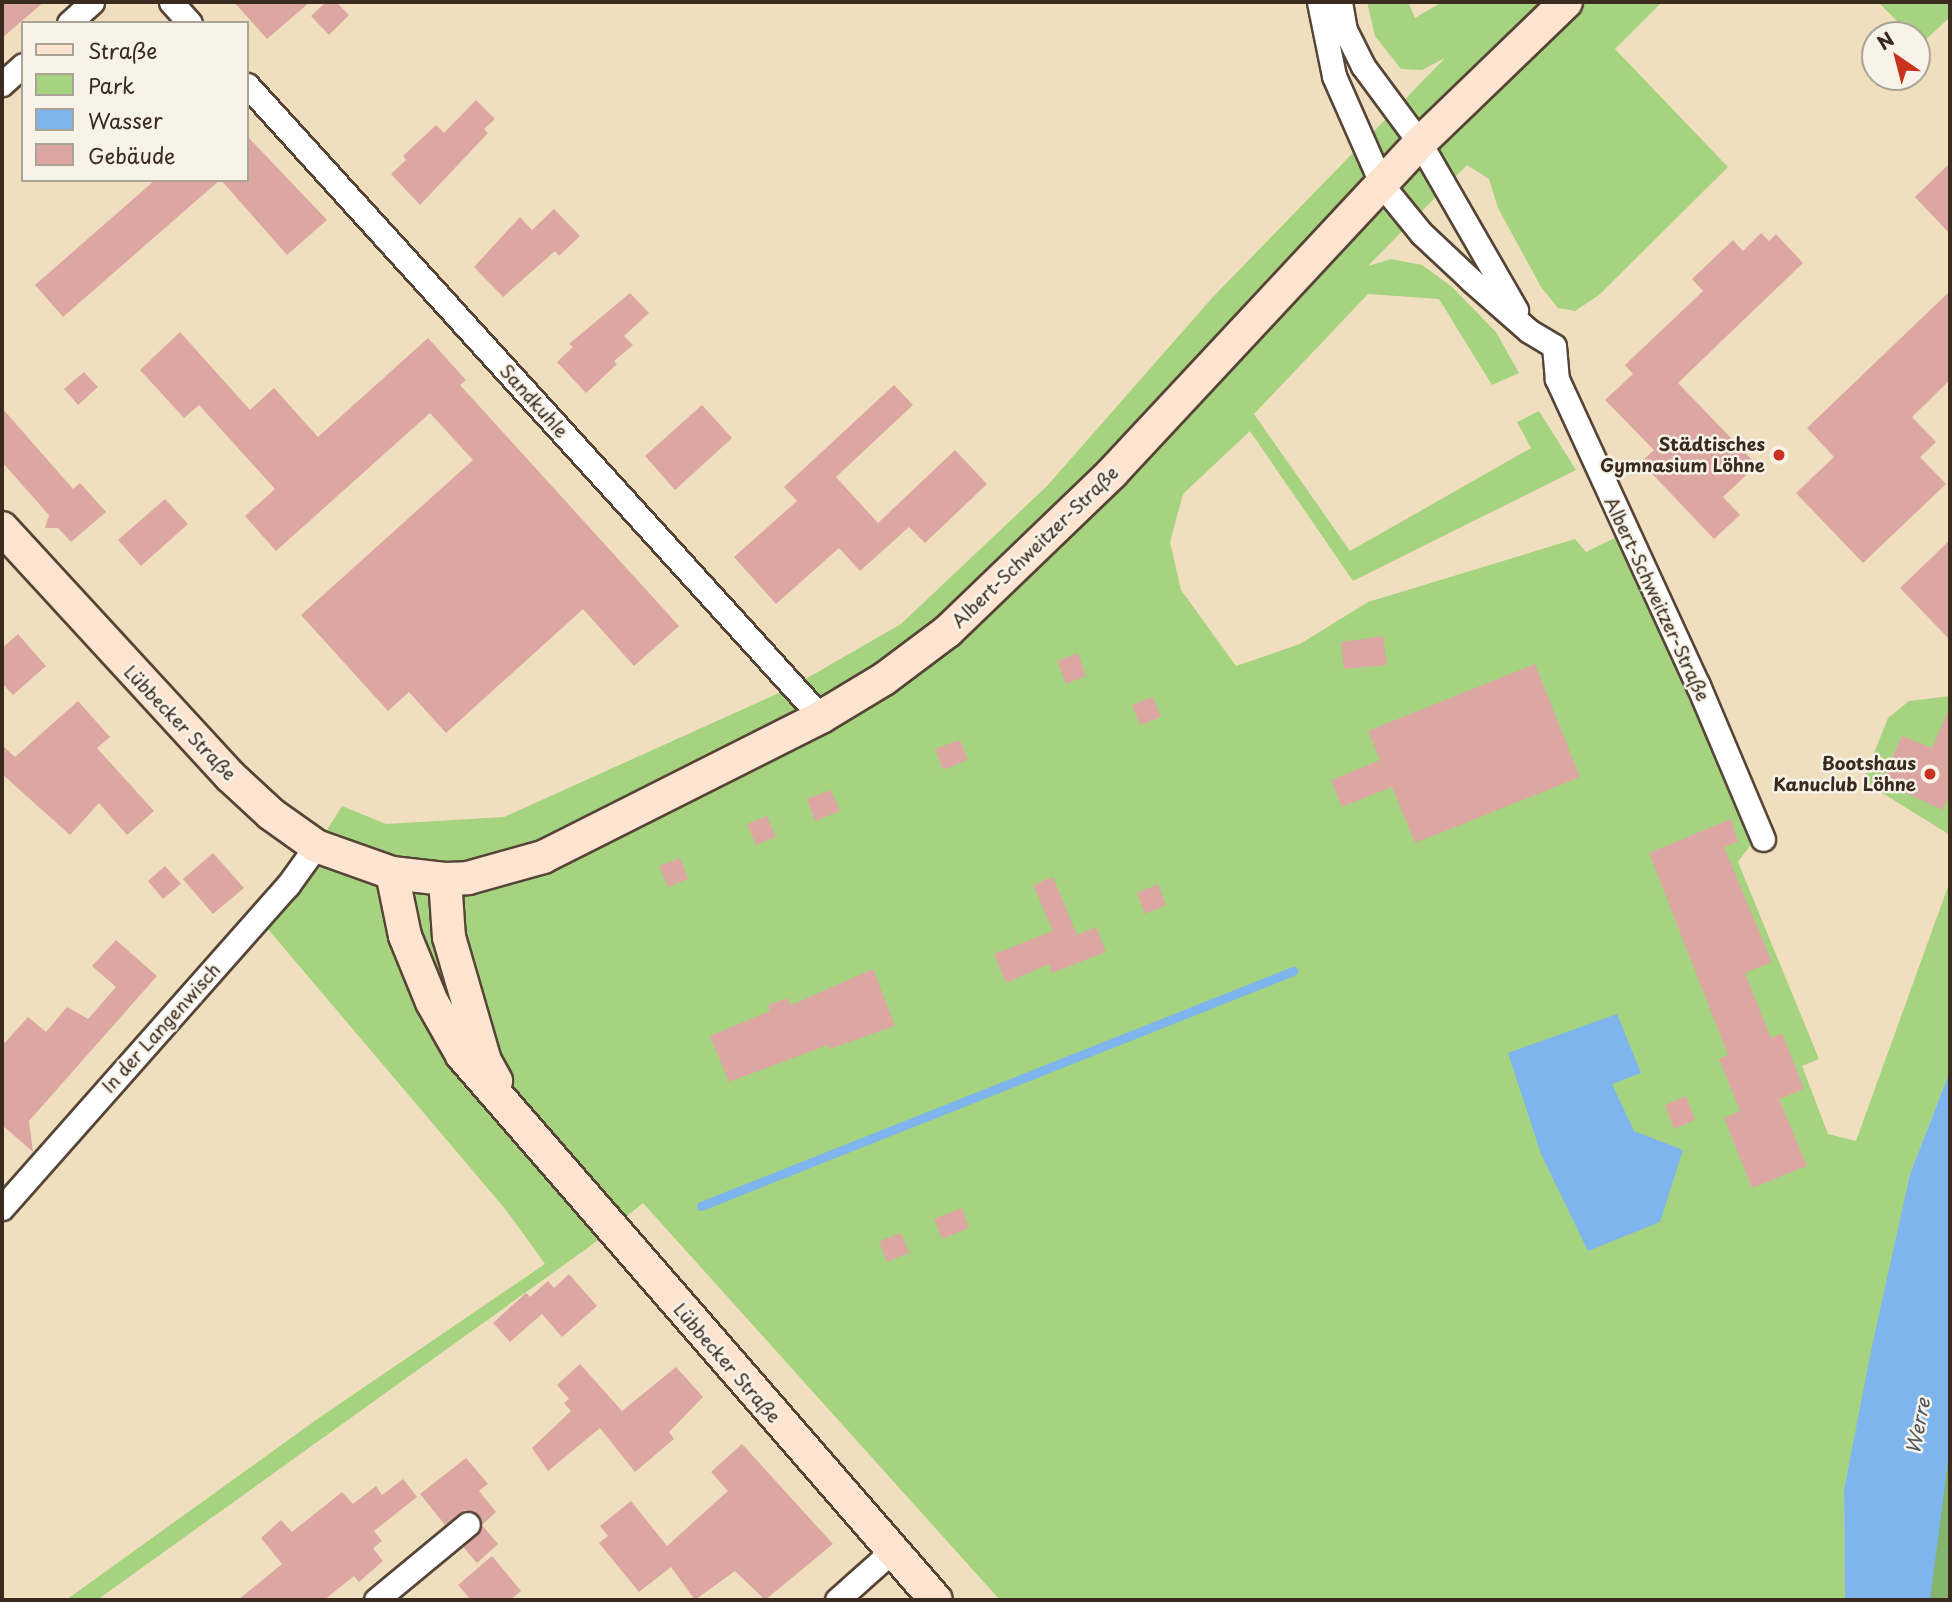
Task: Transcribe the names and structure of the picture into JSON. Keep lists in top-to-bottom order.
{
  "streets": {
    "main road": ["Albert-Schweitzer-Straße", "Lübbecker Straße"],
    "street": ["Sandkuhle", "In der Langenwisch"]
  },
  "crossings": [
    ["Sandkuhle", "Albert-Schweitzer-Straße"],
    ["Albert-Schweitzer-Straße", "Lübbecker Straße"],
    ["Lübbecker Straße", "In der Langenwisch"]
  ],
  "water": ["Werre"],
  "places": ["Städtisches Gymnasium Löhne", "Bootshaus Kanuclub Löhne"],
  "legend": [
    "Straße",
    "Park",
    "Wasser",
    "Gebäude"
  ],
  "north": "top left"
}
